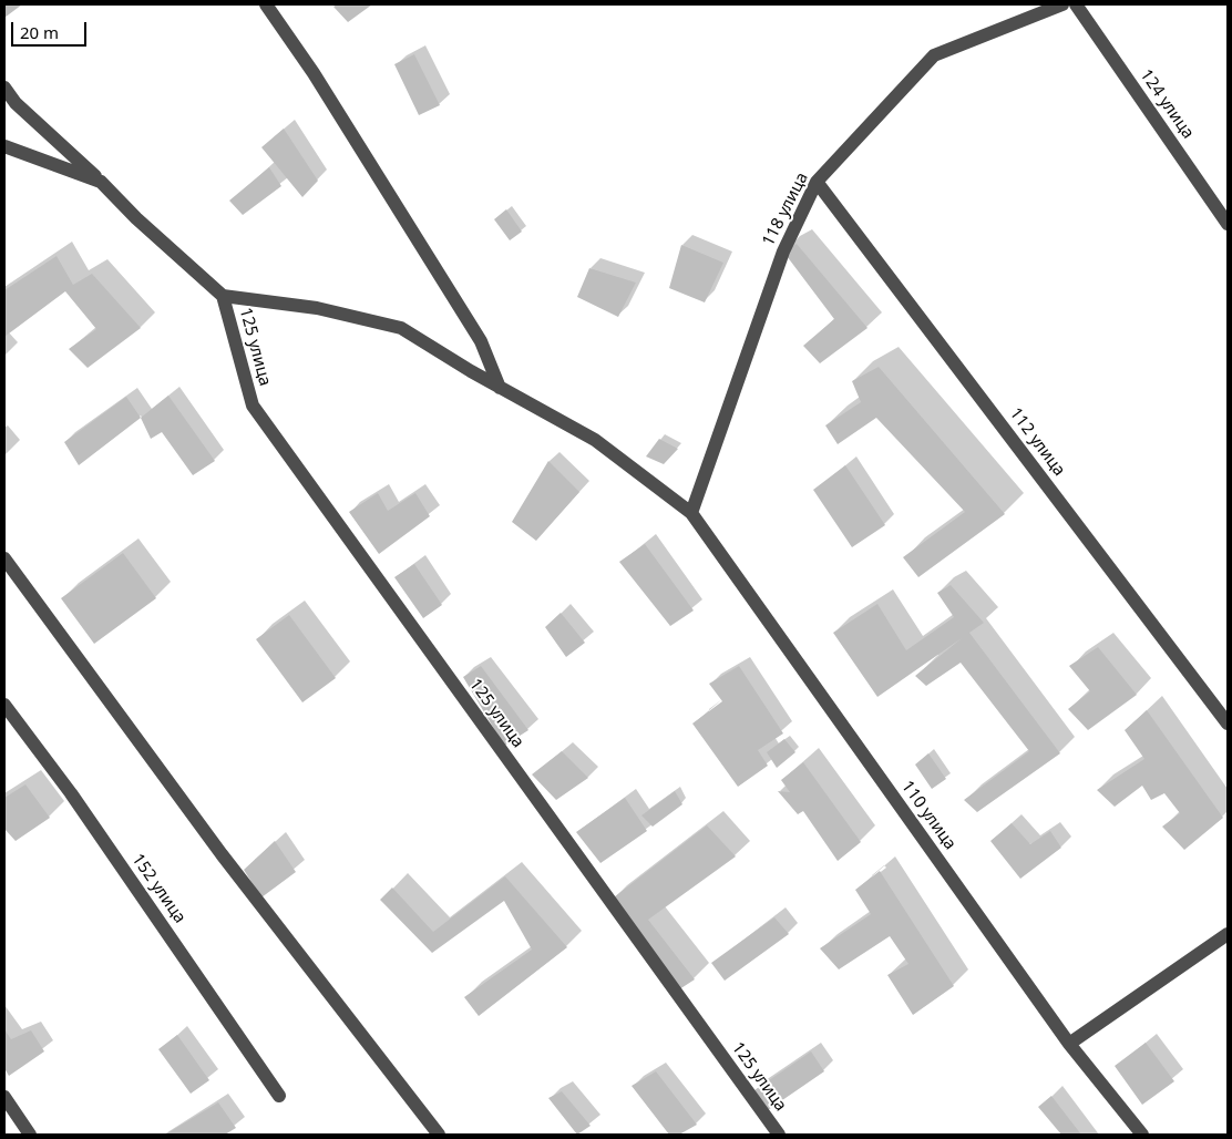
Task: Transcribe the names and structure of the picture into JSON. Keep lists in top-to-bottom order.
{
  "streets": {
    "street": [
      "124 улица",
      "118 улица",
      "125 улица",
      "112 улица",
      "110 улица",
      "152 улица"
    ]
  },
  "crossings": [
    ["118 улица", "112 улица"],
    ["118 улица", "110 улица"],
    ["125 улица", "110 улица"]
  ],
  "scale_bar": "20 m"
}
